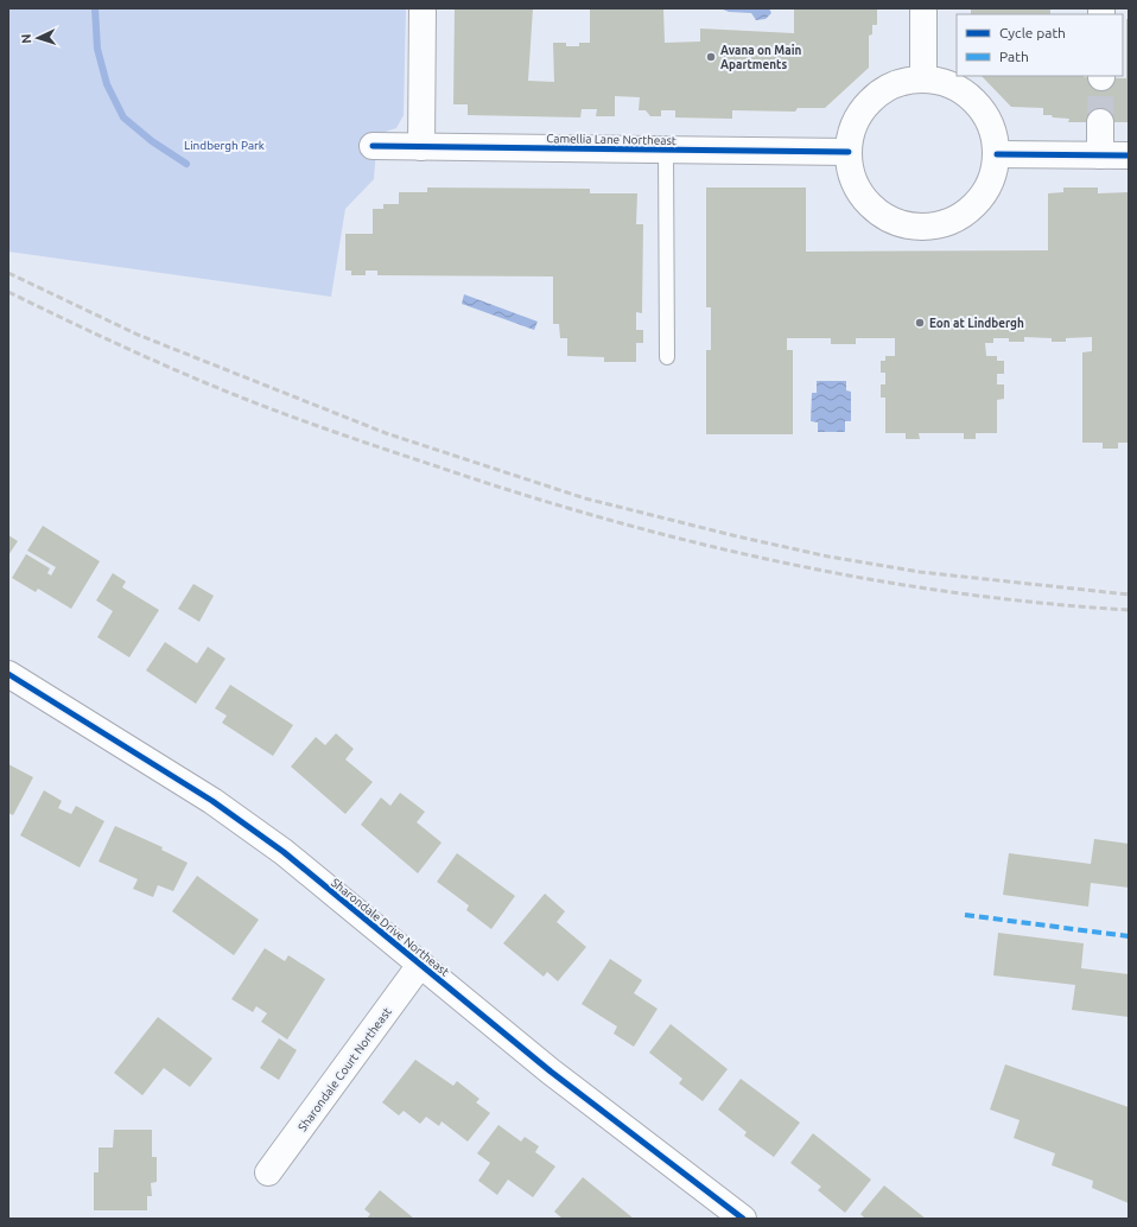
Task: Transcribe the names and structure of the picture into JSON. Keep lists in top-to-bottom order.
{
  "streets": {
    "street": ["Camellia Lane Northeast", "Sharondale Drive Northeast", "Sharondale Court Northeast"]
  },
  "crossings": [
    ["Sharondale Drive Northeast", "Sharondale Court Northeast"]
  ],
  "parks": ["Lindbergh Park"],
  "places": ["Avana on Main Apartments", "Eon at Lindbergh"],
  "legend": ["Cycle path", "Path"],
  "north": "left"
}
